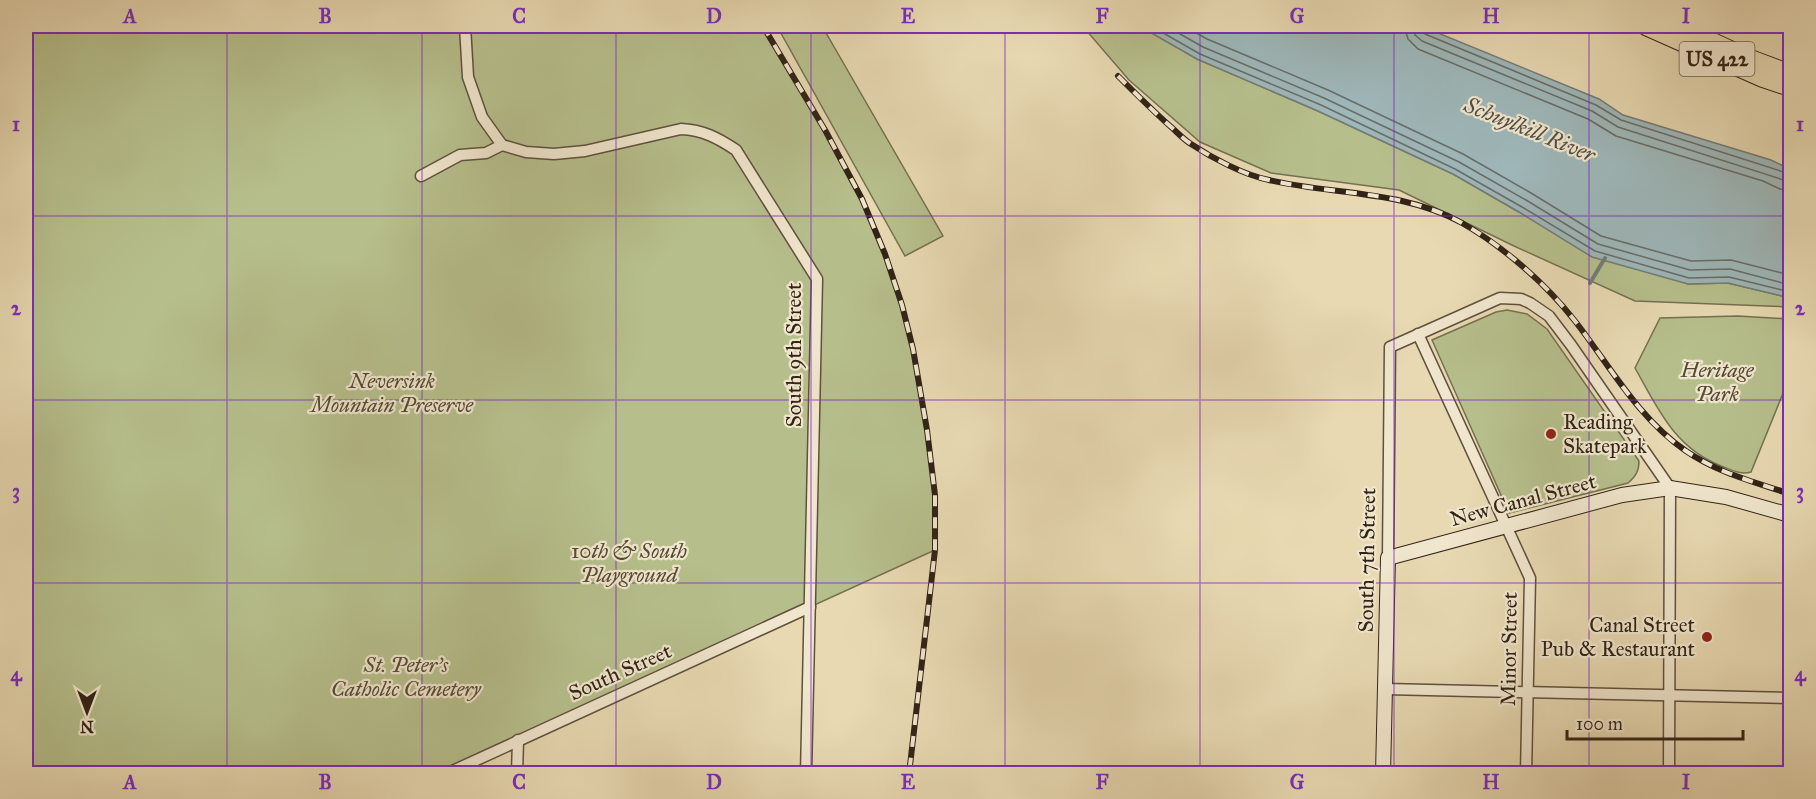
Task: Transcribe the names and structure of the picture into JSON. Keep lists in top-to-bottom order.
{
  "streets": {
    "highway": ["US 422"],
    "street": [
      "South 9th Street",
      "New Canal Street",
      "South 7th Street",
      "Minor Street",
      "South Street"
    ]
  },
  "crossings": [
    ["South 9th Street", "South Street"],
    ["New Canal Street", "South 7th Street"],
    ["New Canal Street", "Minor Street"],
    ["South 7th Street", "Minor Street"]
  ],
  "water": ["Schuylkill River"],
  "parks": [
    "Heritage Park",
    "Neversink Mountain Preserve",
    "10th & South Playground",
    "St. Peter's Catholic Cemetery"
  ],
  "places": ["Reading Skatepark", "Canal Street Pub & Restaurant"],
  "scale_bar": "100 m",
  "north": "bottom",
  "grid": {
    "columns": [
      "A",
      "B",
      "C",
      "D",
      "E",
      "F",
      "G",
      "H",
      "I"
    ],
    "rows": [
      "1",
      "2",
      "3",
      "4"
    ]
  }
}
